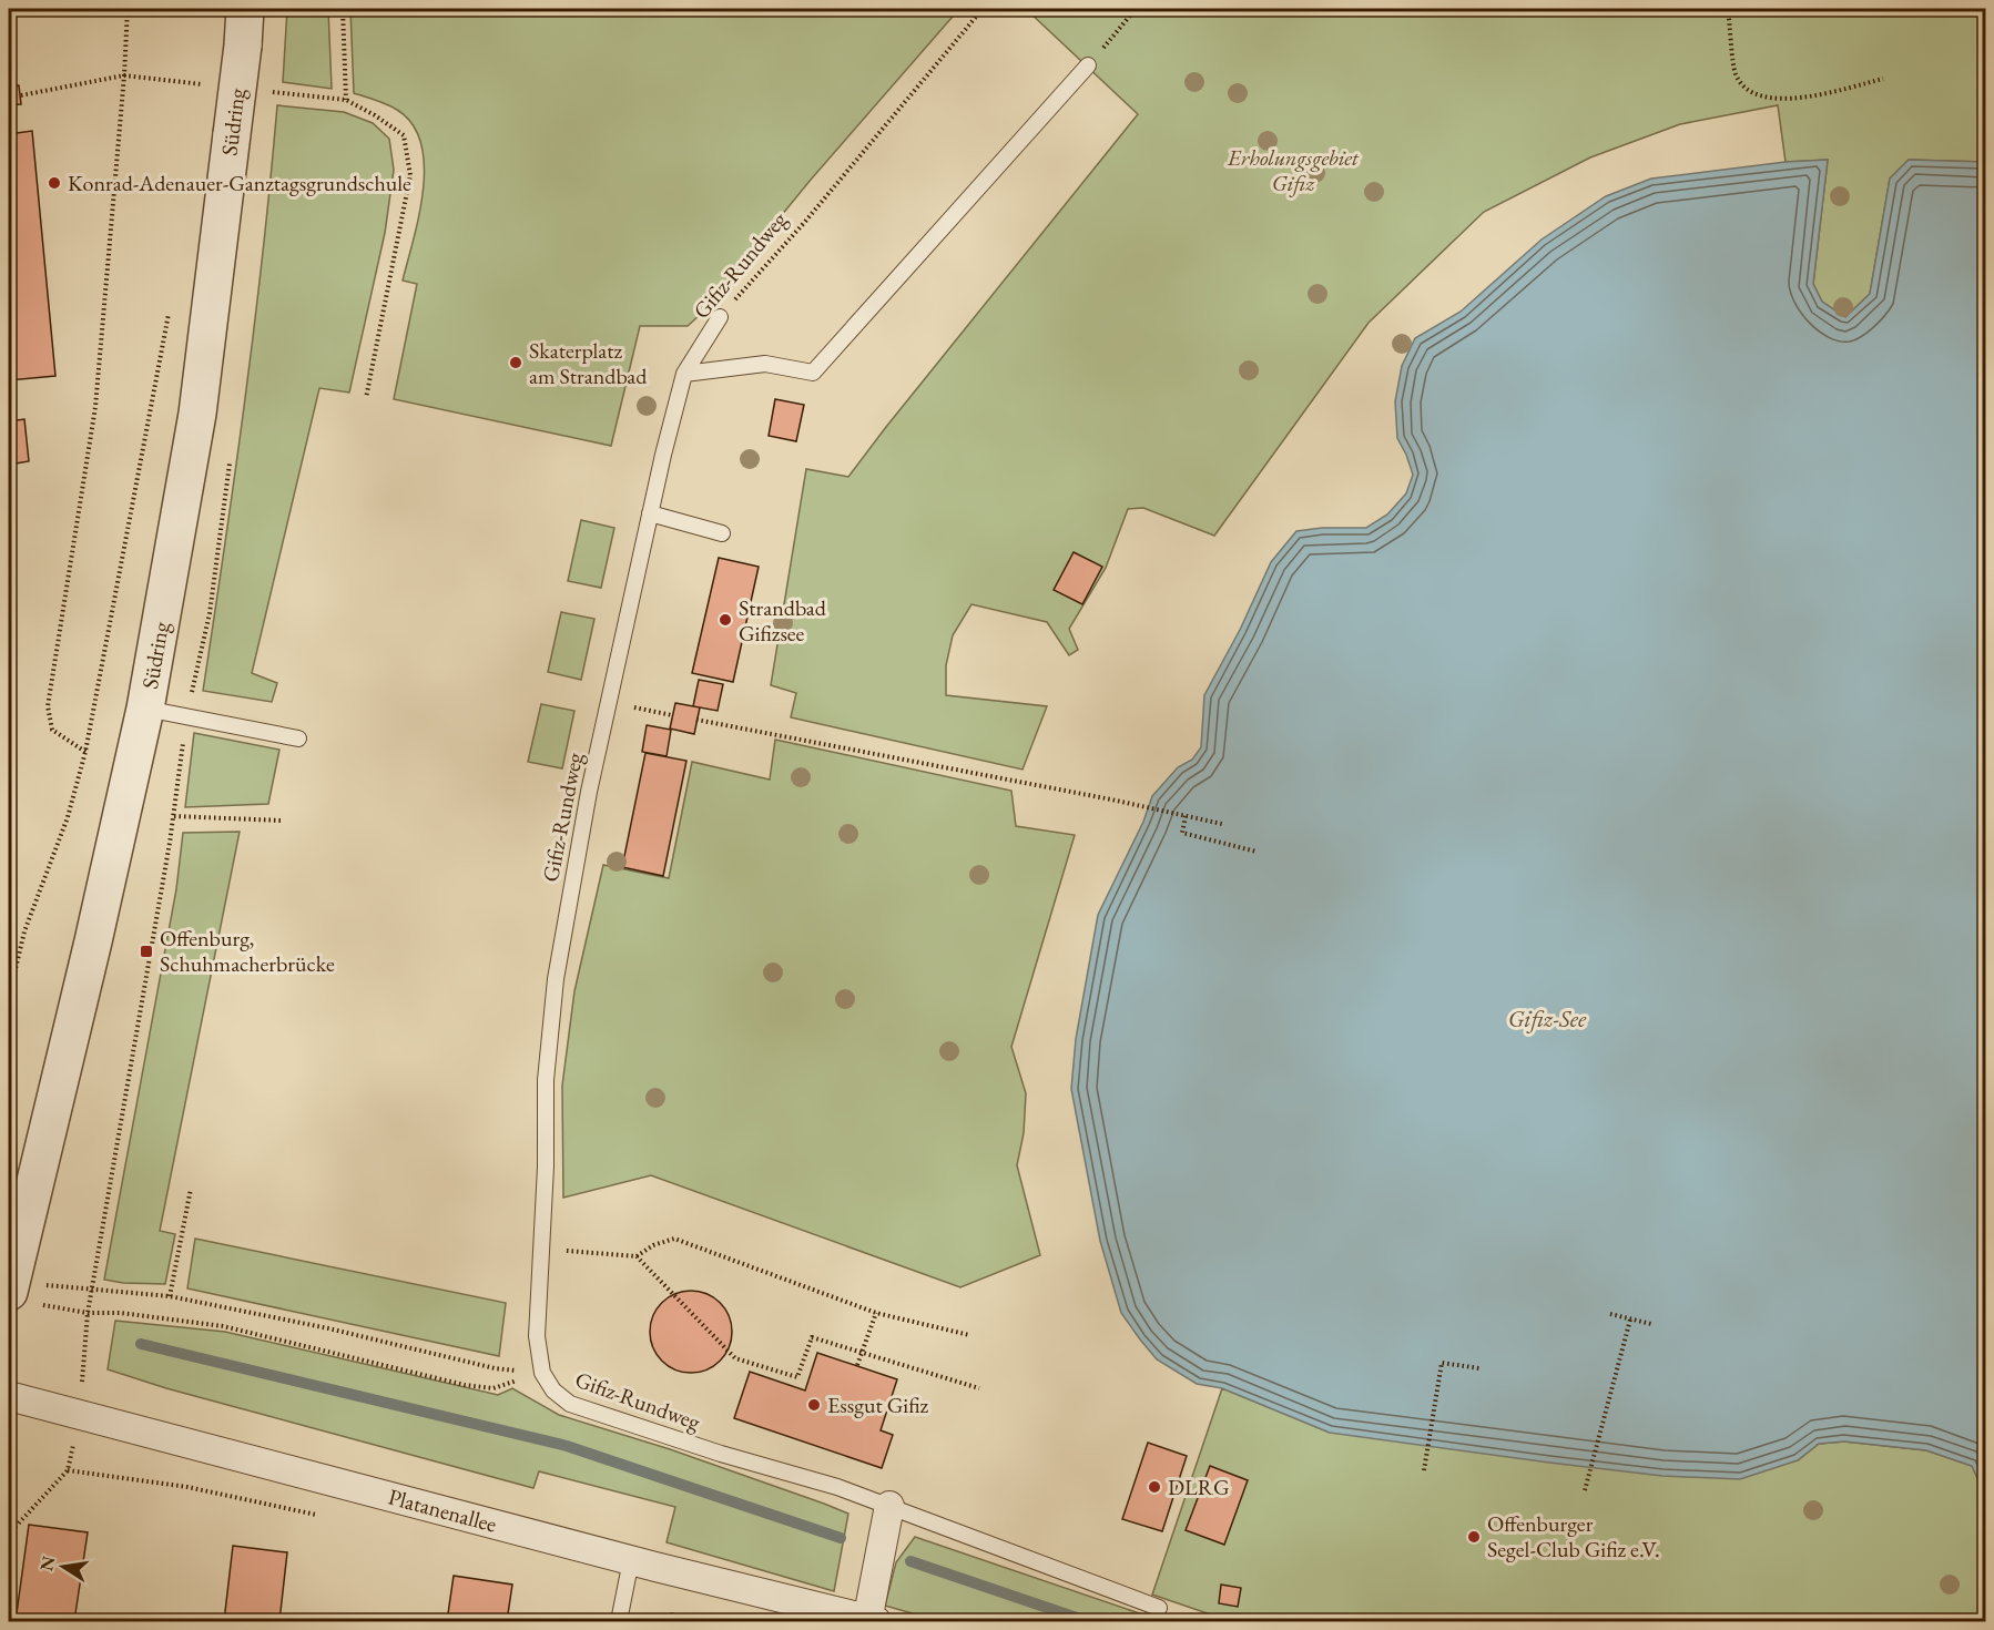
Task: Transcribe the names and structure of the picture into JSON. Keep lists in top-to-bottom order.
{
  "streets": {
    "street": ["Südring", "Platanenallee"],
    "lane": ["Gifiz-Rundweg"]
  },
  "water": ["Gifiz-See"],
  "parks": ["Erholungsgebiet Gifiz"],
  "places": {
    "other": [
      "Konrad-Adenauer-Ganztagsgrundschule",
      "Skaterplatz am Strandbad",
      "Strandbad Gifizsee",
      "Essgut Gifiz",
      "DLRG",
      "Offenburger Segel-Club Gifiz e.V."
    ],
    "transit": ["Offenburg, Schuhmacherbrücke"]
  },
  "north": "left"
}
